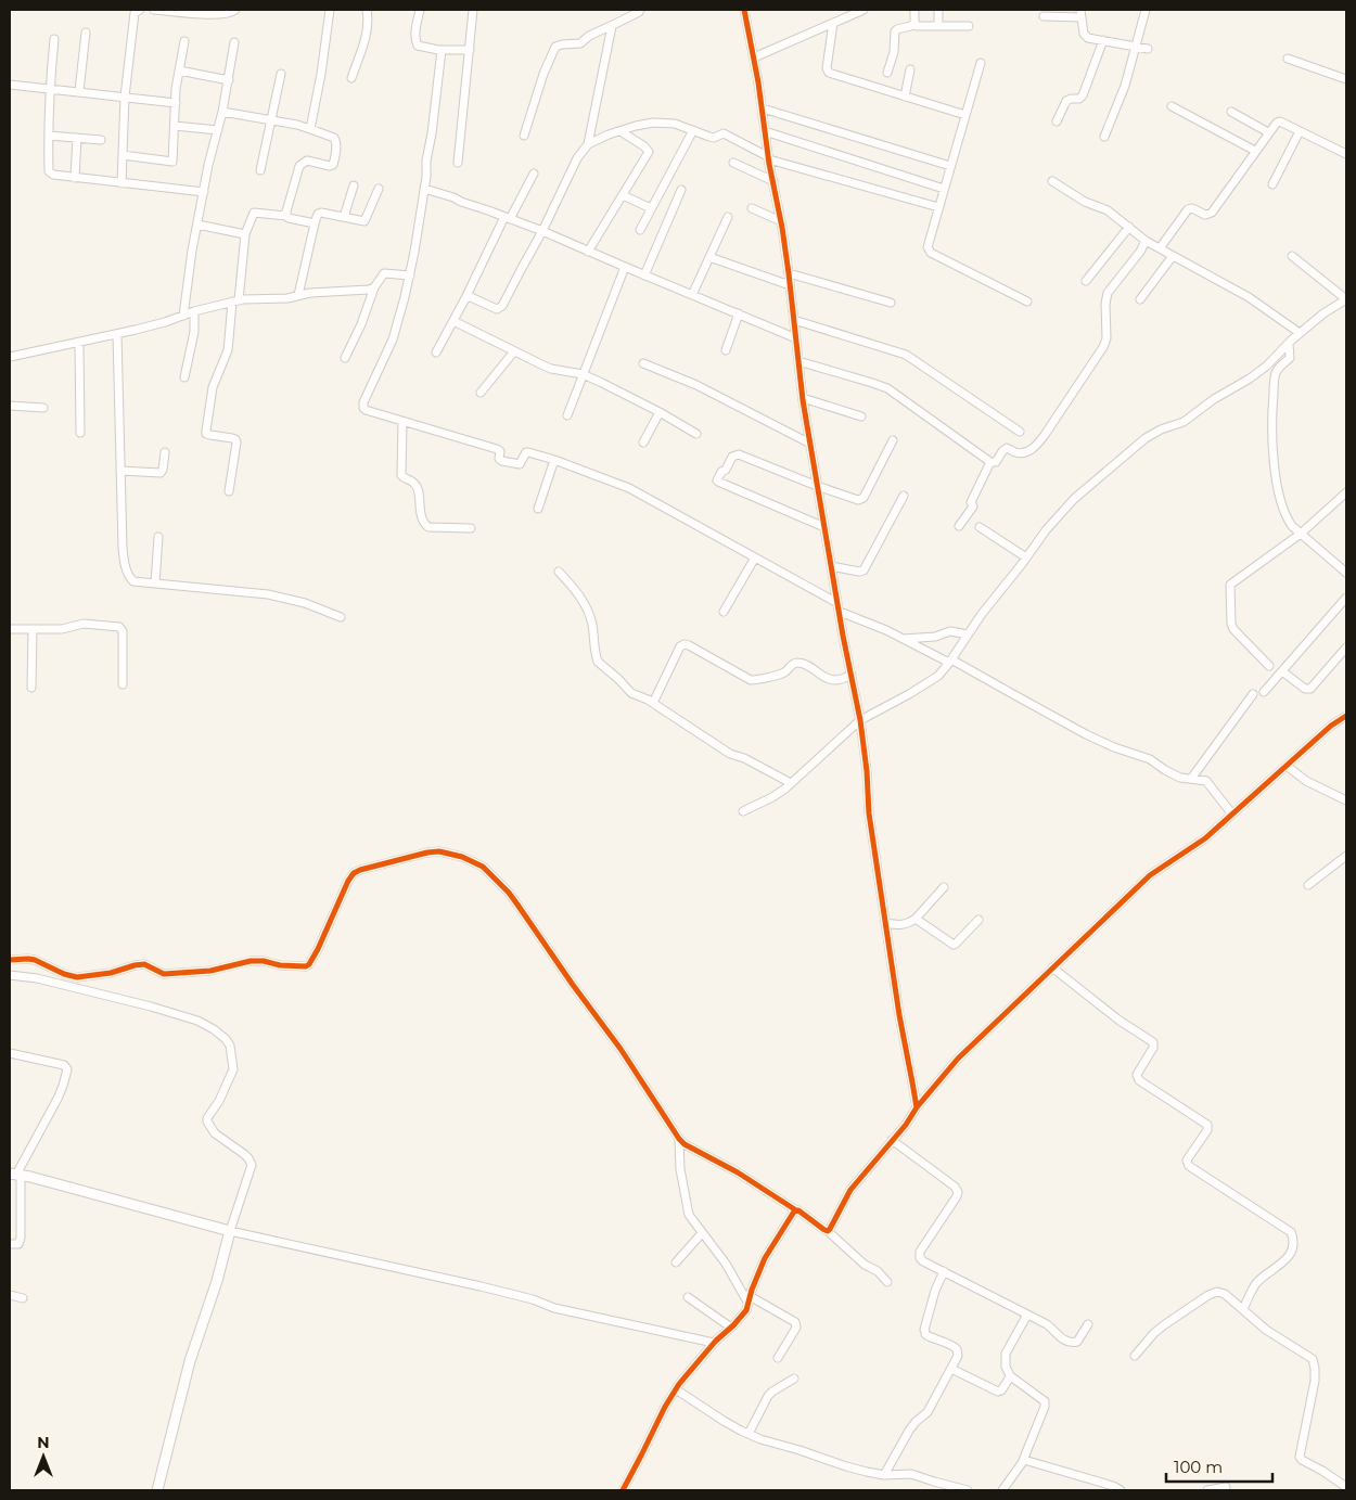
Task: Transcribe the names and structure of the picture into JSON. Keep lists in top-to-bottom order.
{
  "scale_bar": "100 m",
  "north": "top"
}
